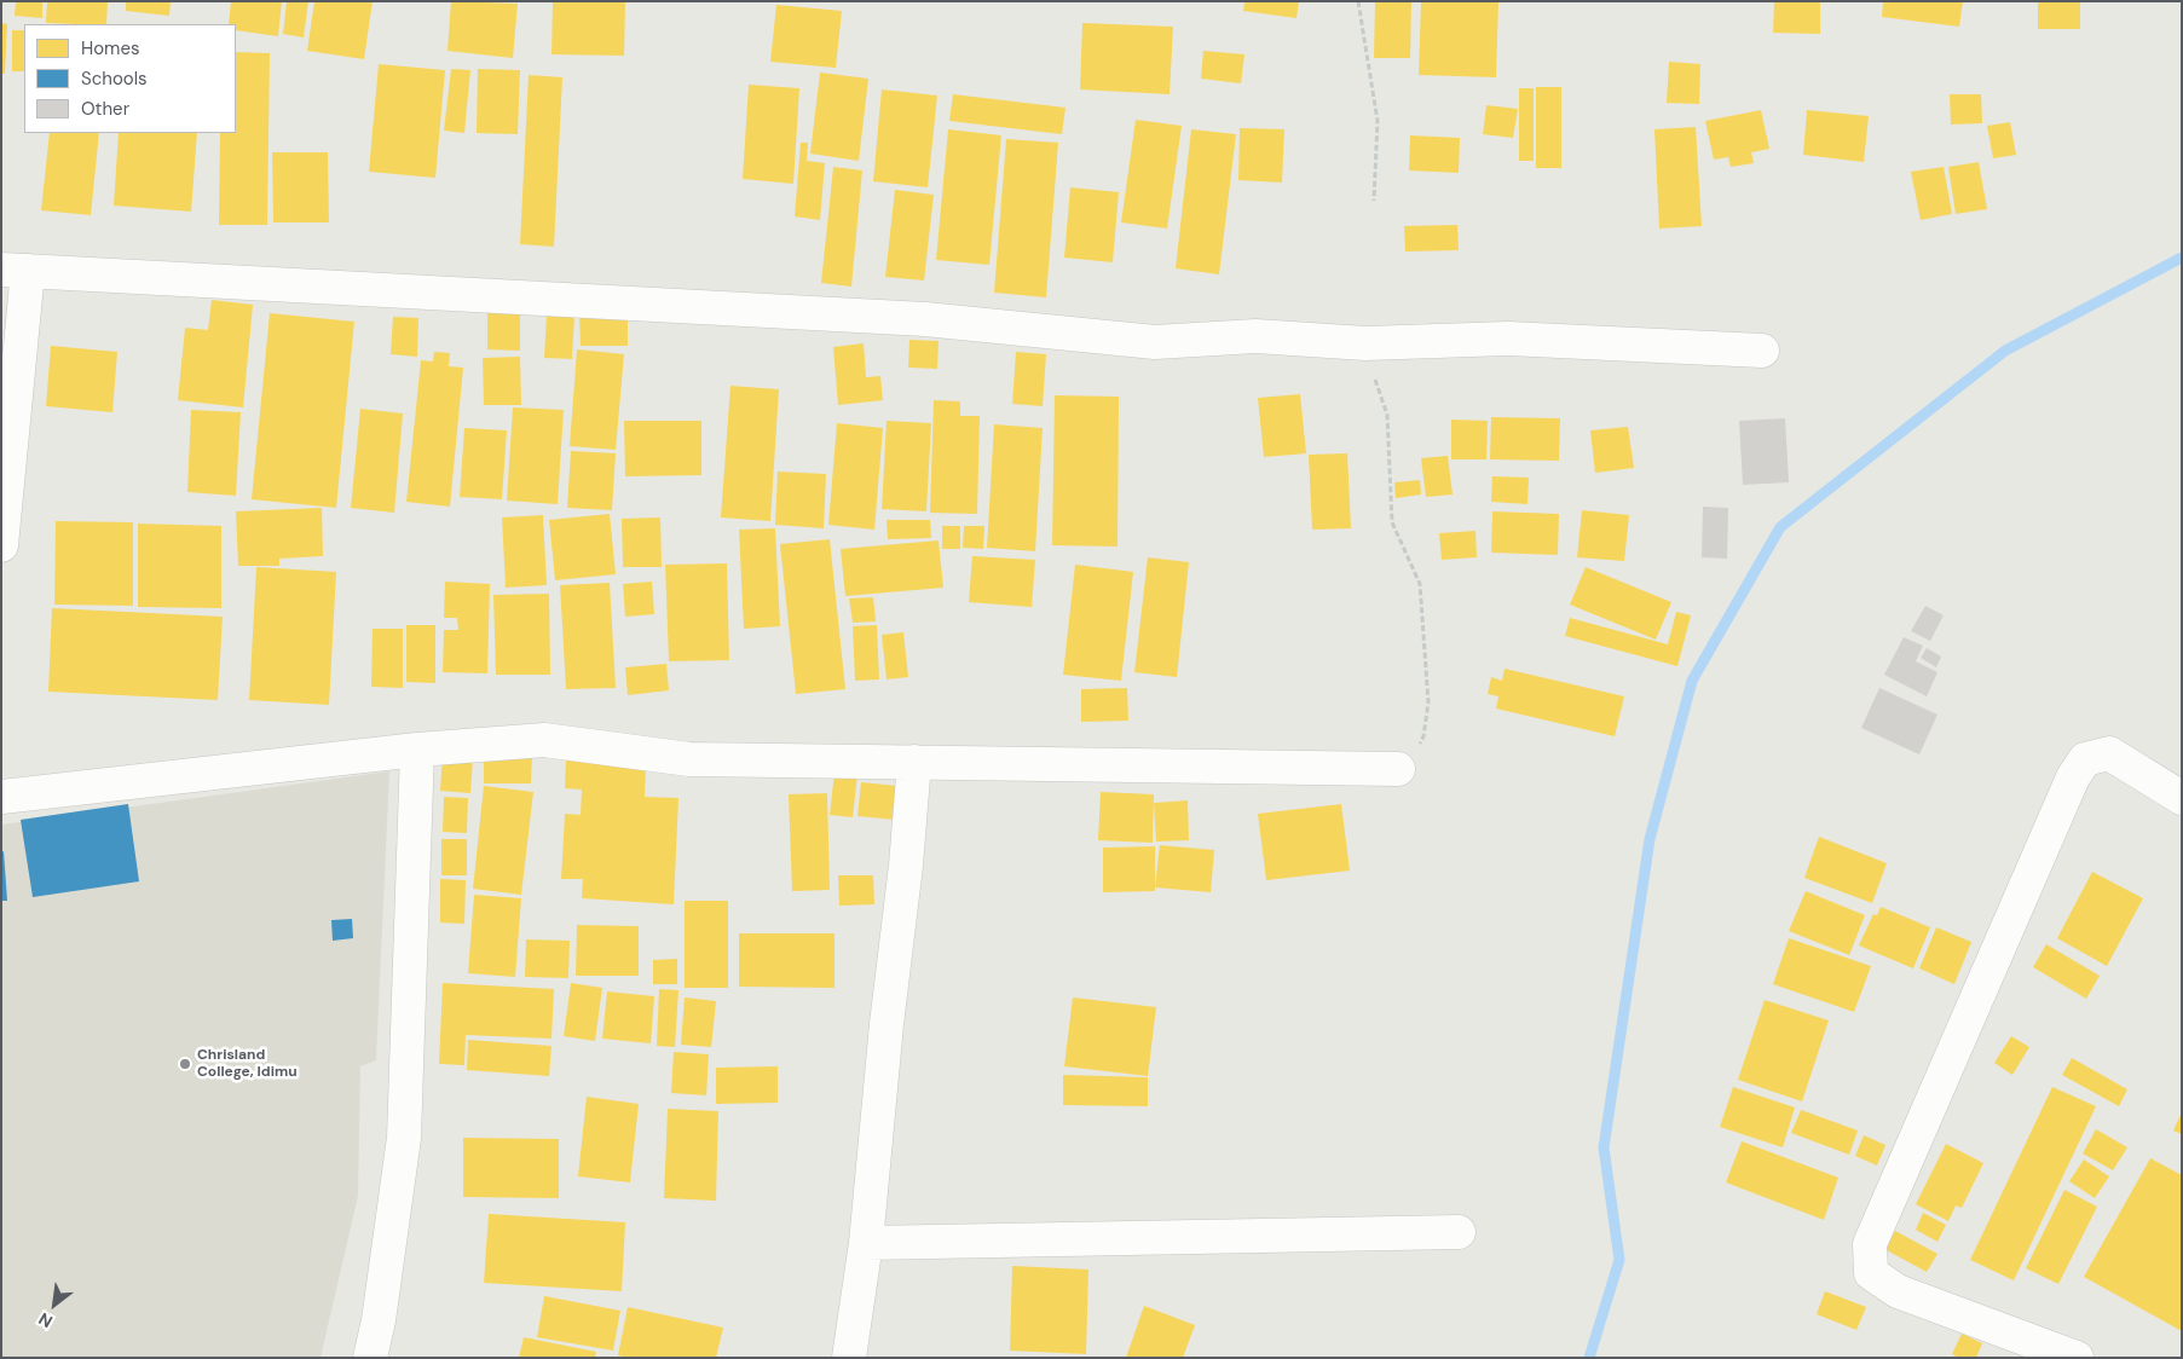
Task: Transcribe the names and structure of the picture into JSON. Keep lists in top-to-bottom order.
{
  "places": ["Chrisland College, Idimu"],
  "legend": ["Homes", "Schools", "Other"],
  "north": "bottom left"
}
